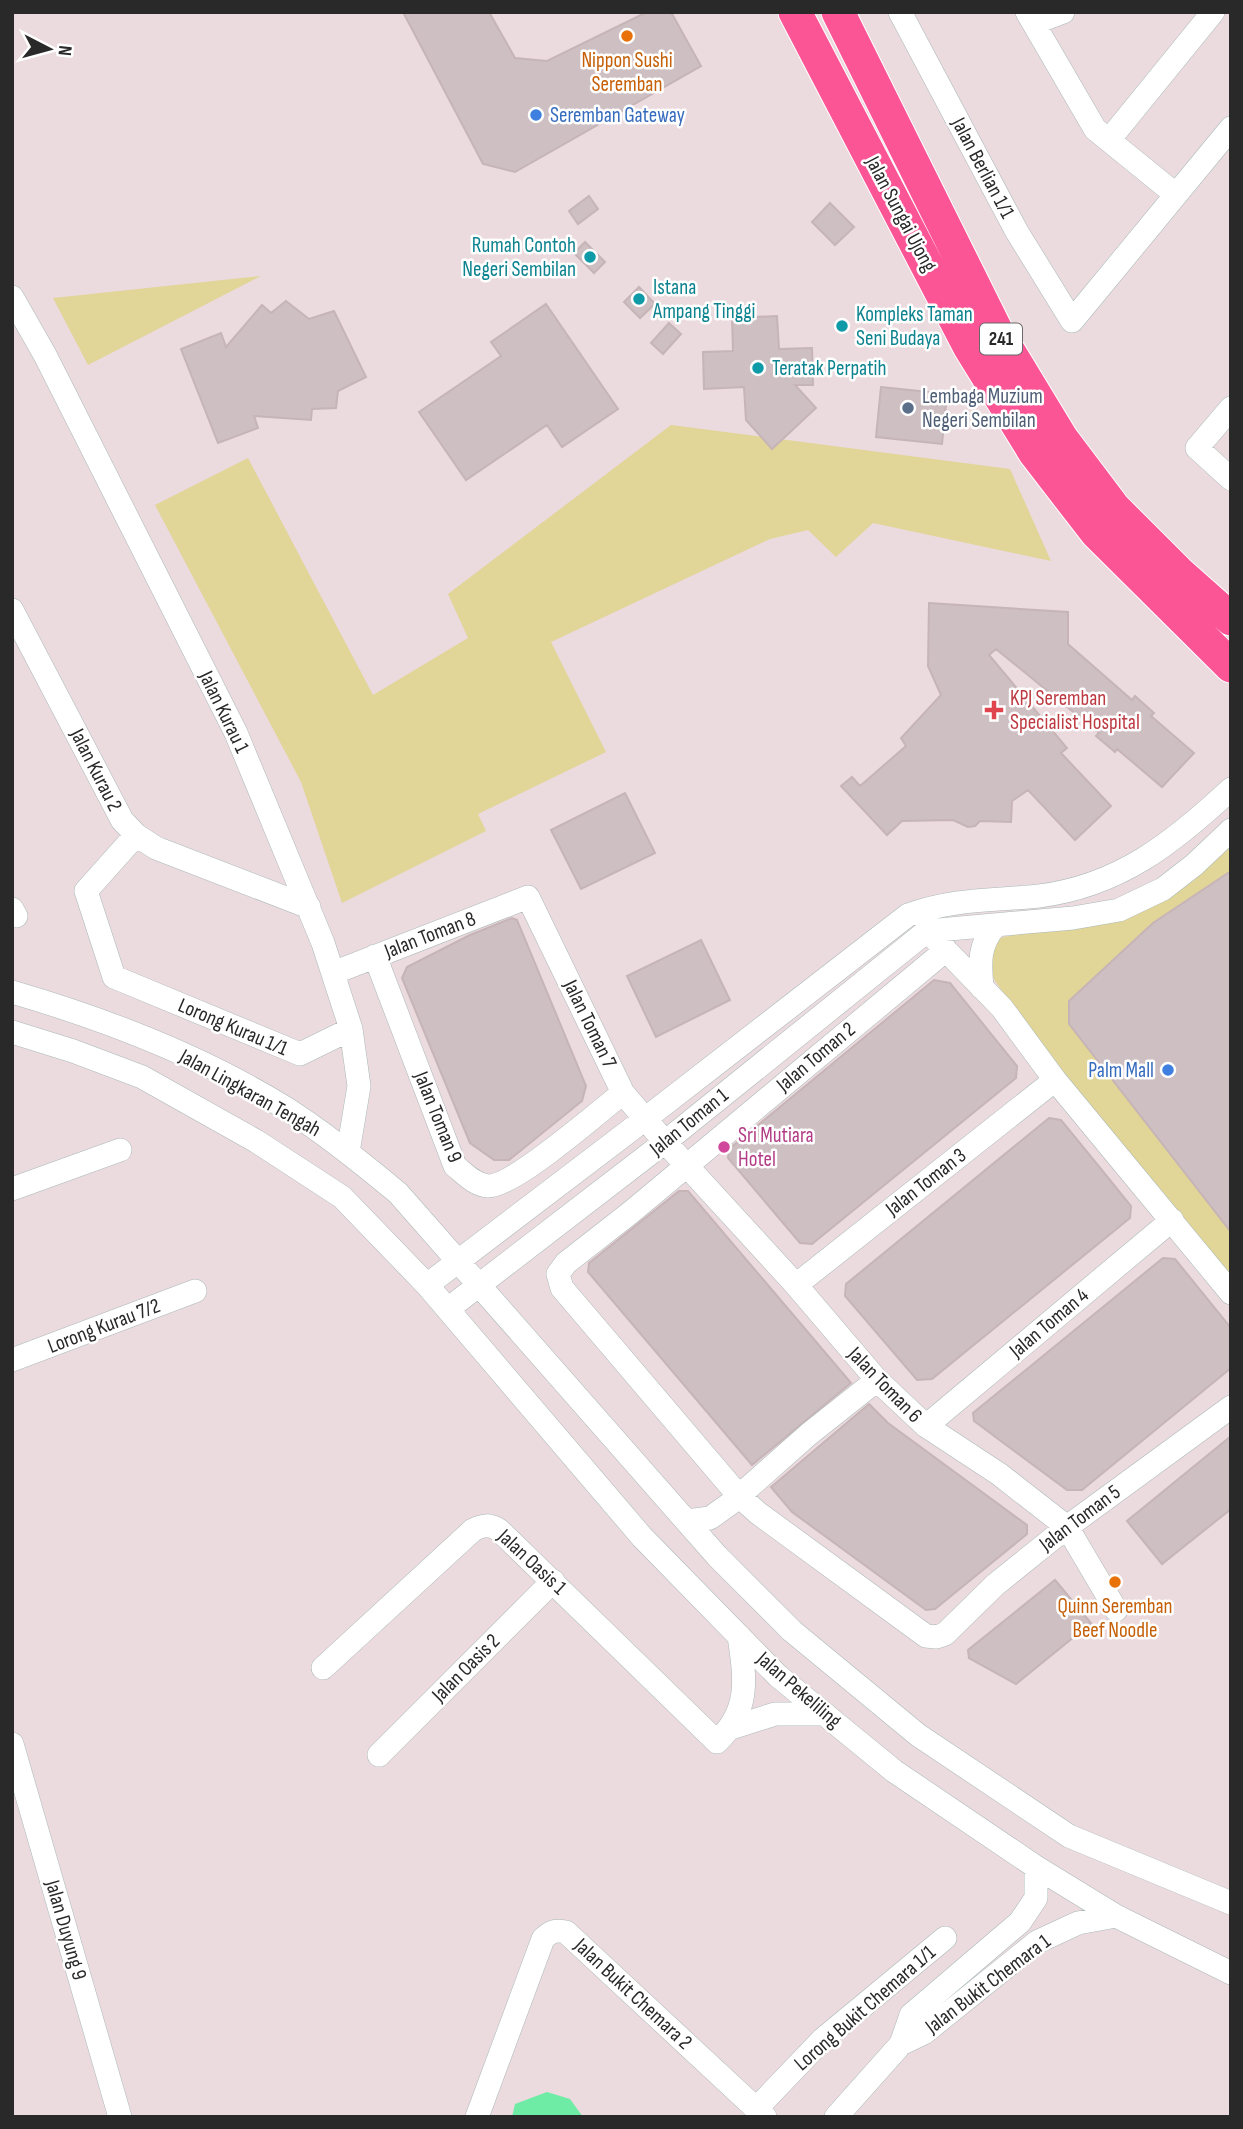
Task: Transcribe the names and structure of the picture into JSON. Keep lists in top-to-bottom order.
{
  "streets": {
    "highway": ["Jalan Sungai Ujong", "241"],
    "street": [
      "Jalan Berlian 1/1",
      "Jalan Kurau 1",
      "Jalan Kurau 2",
      "Jalan Toman 8",
      "Jalan Toman 7",
      "Lorong Kurau 1/1",
      "Jalan Toman 2",
      "Jalan Lingkaran Tengah",
      "Jalan Toman 9",
      "Jalan Toman 1",
      "Jalan Toman 3",
      "Jalan Toman 4",
      "Lorong Kurau 7/2",
      "Jalan Toman 6",
      "Jalan Toman 5",
      "Jalan Oasis 1",
      "Jalan Oasis 2",
      "Jalan Pekeliling",
      "Jalan Duyung 9",
      "Jalan Bukit Chemara 1",
      "Jalan Bukit Chemara 2",
      "Lorong Bukit Chemara 1/1"
    ]
  },
  "crossings": [
    ["Jalan Kurau 1", "Jalan Kurau 2"],
    ["Jalan Kurau 1", "Jalan Toman 8"],
    ["Jalan Kurau 1", "Lorong Kurau 1/1"],
    ["Jalan Kurau 1", "Jalan Lingkaran Tengah"],
    ["Jalan Kurau 2", "Lorong Kurau 1/1"],
    ["Jalan Toman 8", "Jalan Toman 7"],
    ["Jalan Toman 8", "Jalan Toman 9"],
    ["Jalan Toman 7", "Jalan Toman 9"],
    ["Jalan Toman 7", "Jalan Toman 1"],
    ["Jalan Toman 7", "Jalan Toman 6"],
    ["Jalan Toman 2", "Jalan Toman 6"],
    ["Jalan Toman 2", "Jalan Toman 5"],
    ["Jalan Lingkaran Tengah", "Jalan Toman 1"],
    ["Jalan Lingkaran Tengah", "Jalan Pekeliling"],
    ["Jalan Toman 1", "Jalan Toman 6"],
    ["Jalan Toman 1", "Jalan Pekeliling"],
    ["Jalan Toman 3", "Jalan Toman 6"],
    ["Jalan Toman 4", "Jalan Toman 6"],
    ["Jalan Toman 6", "Jalan Toman 5"],
    ["Jalan Oasis 1", "Jalan Oasis 2"],
    ["Jalan Oasis 1", "Jalan Pekeliling"],
    ["Jalan Pekeliling", "Jalan Bukit Chemara 1"],
    ["Jalan Bukit Chemara 2", "Lorong Bukit Chemara 1/1"]
  ],
  "places": {
    "other": [
      "Nippon Sushi Seremban",
      "Seremban Gateway",
      "Rumah Contoh Negeri Sembilan",
      "Istana Ampang Tinggi",
      "Kompleks Taman Seni Budaya",
      "Teratak Perpatih",
      "Lembaga Muzium Negeri Sembilan",
      "Palm Mall",
      "Sri Mutiara Hotel",
      "Quinn Seremban Beef Noodle"
    ],
    "health": ["KPJ Seremban Specialist Hospital"]
  },
  "north": "right"
}
